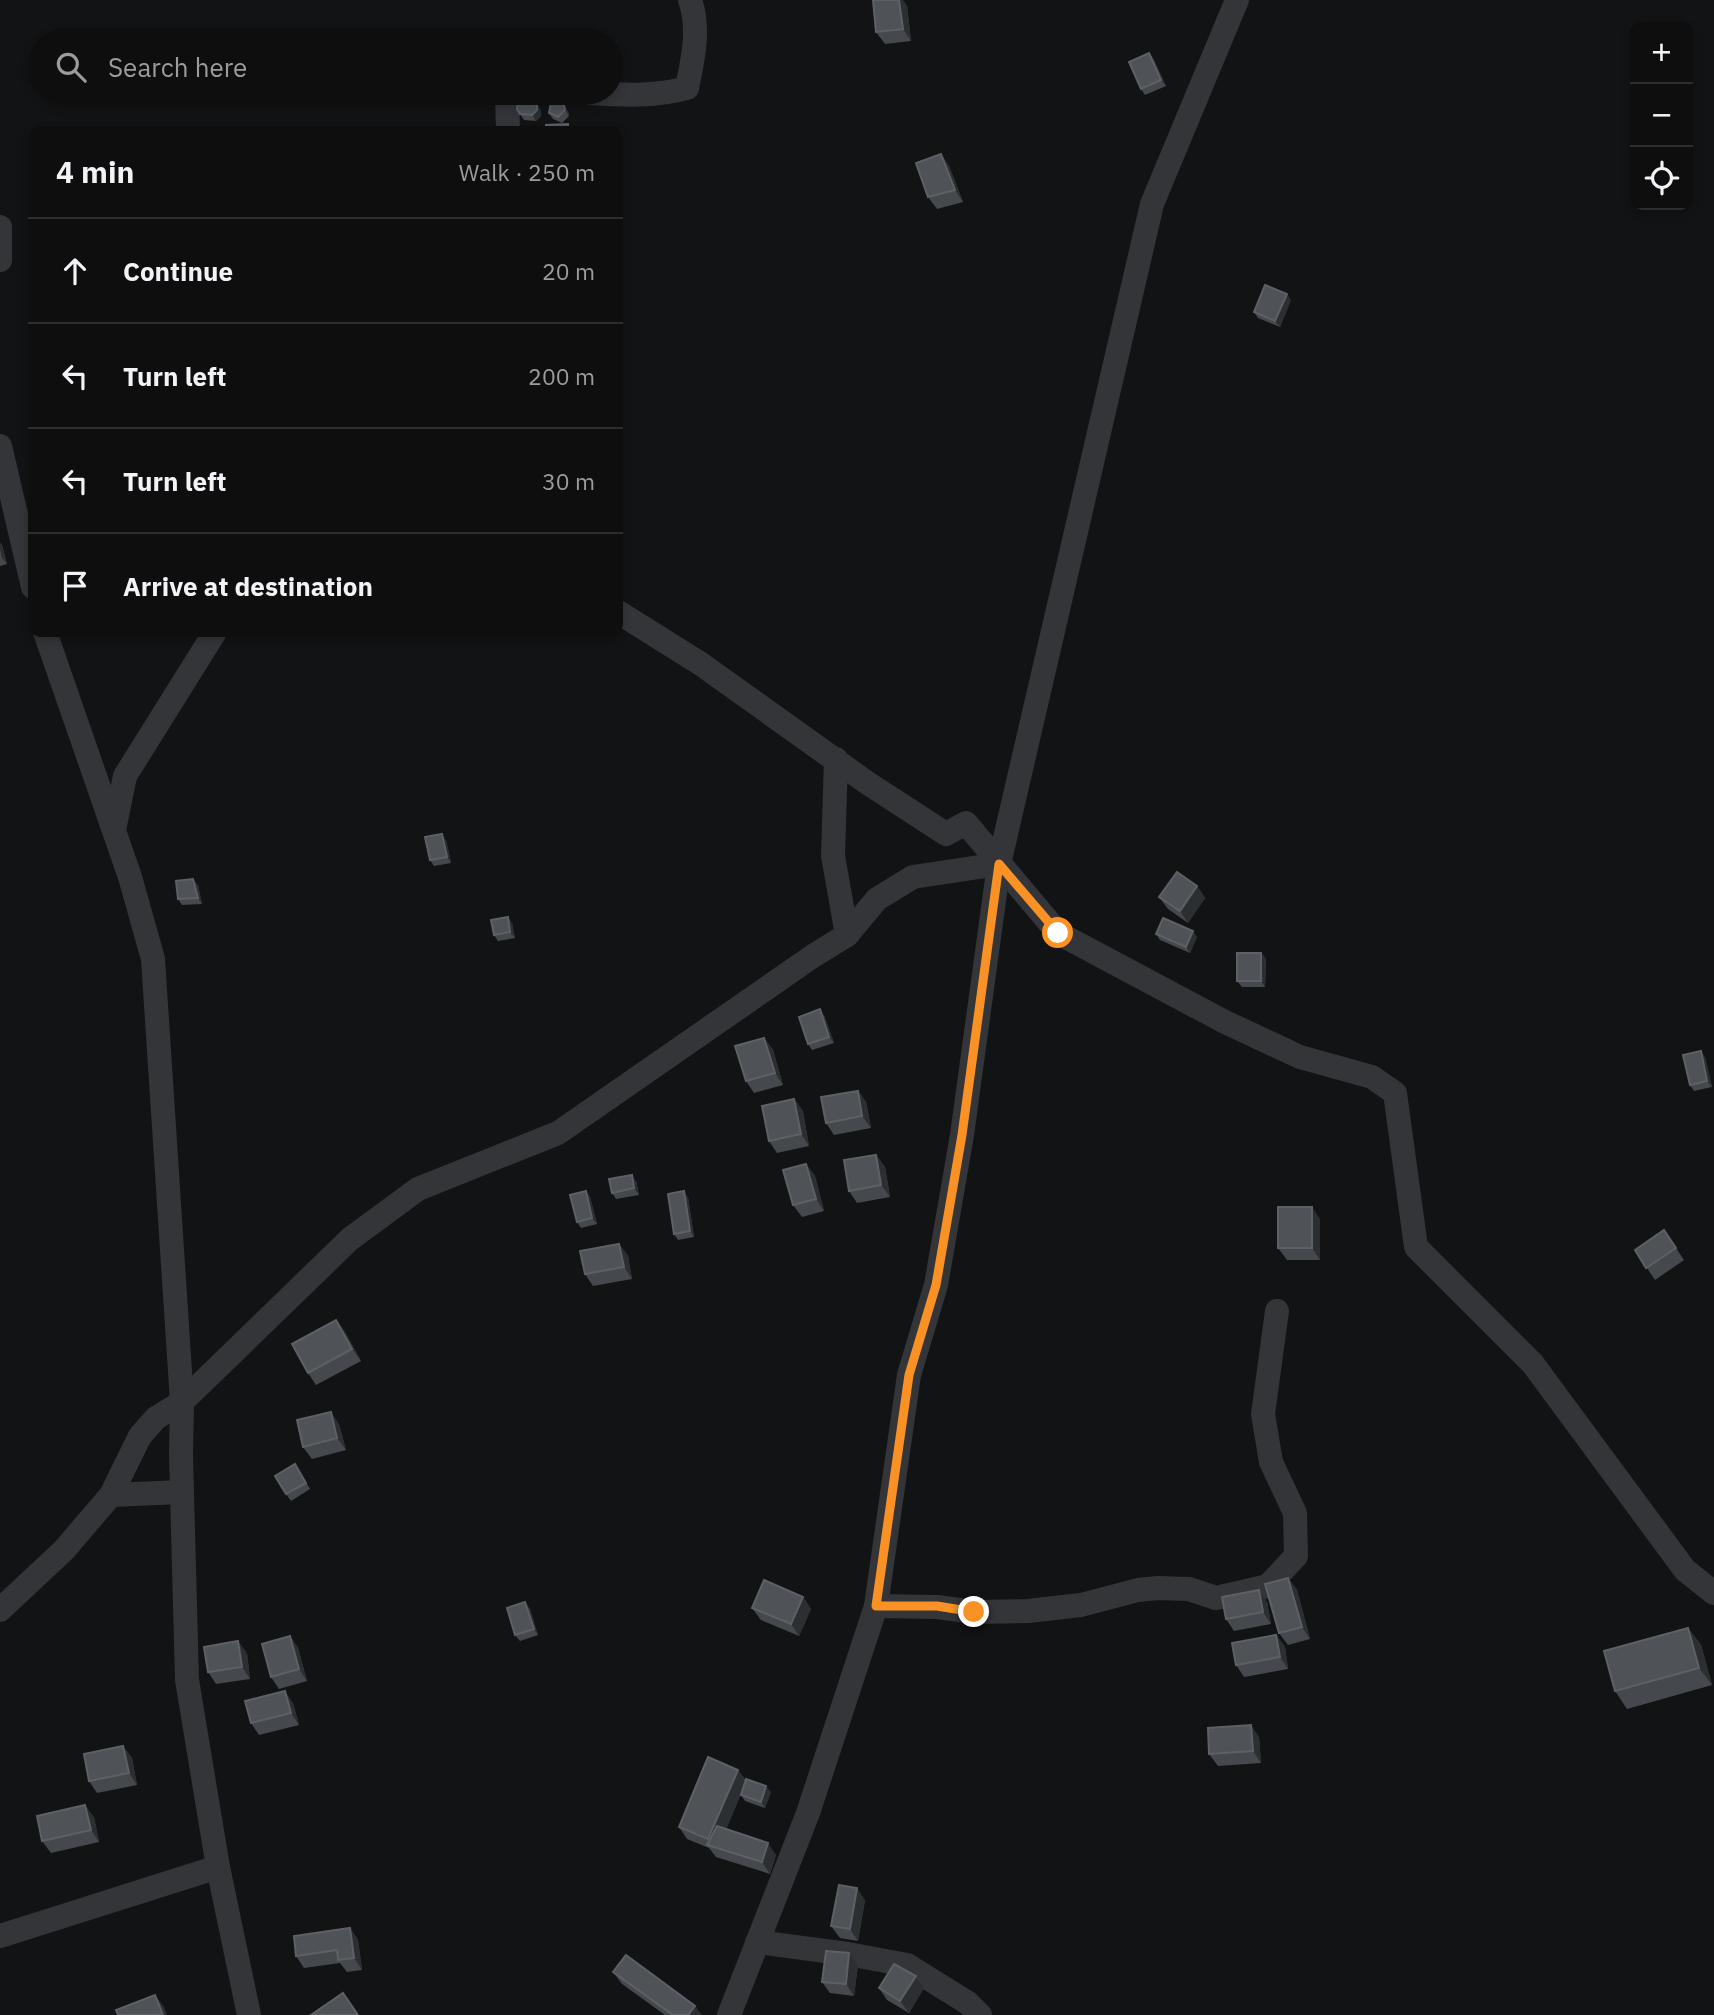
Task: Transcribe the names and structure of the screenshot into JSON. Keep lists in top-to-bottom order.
{
  "page": {
    "map_buttons": ["+", "−"],
    "search": "Search here",
    "heading": ["4 min", "Walk · 250 m"],
    "list": [
      ["Continue", "20 m"],
      ["Turn left", "200 m"],
      ["Turn left", "30 m"],
      "Arrive at destination"
    ]
  }
}
